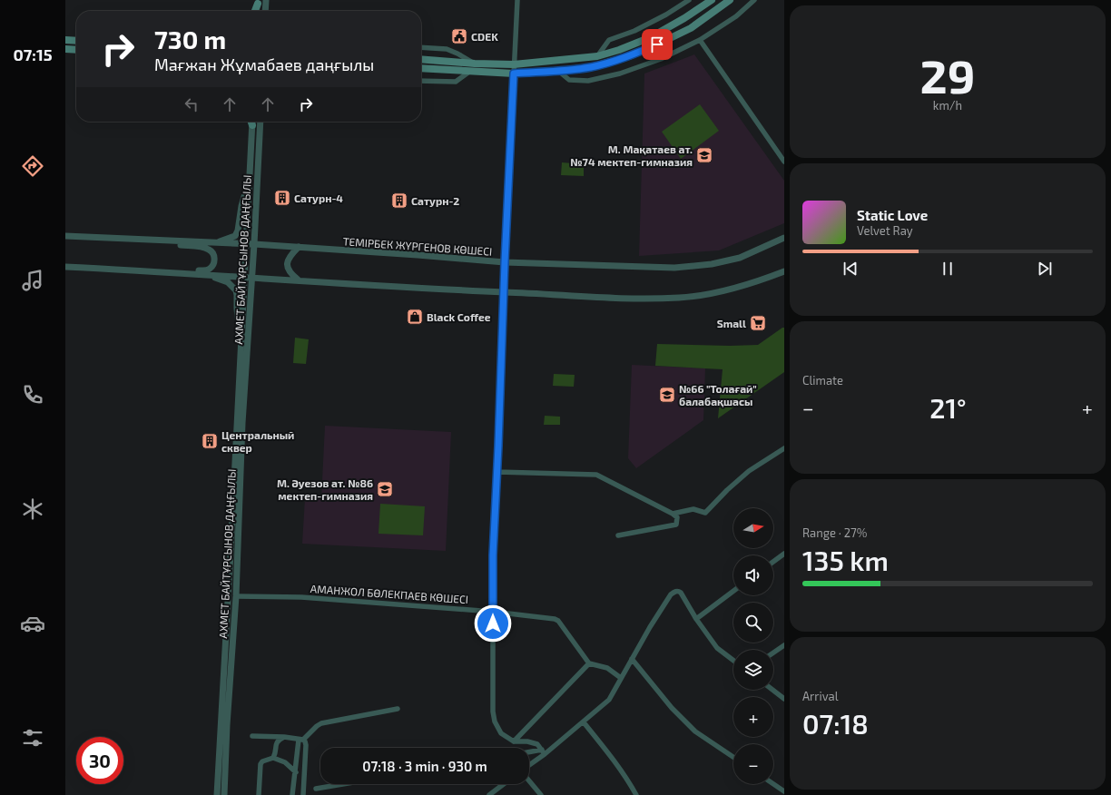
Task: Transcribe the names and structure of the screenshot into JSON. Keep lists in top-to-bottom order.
{
  "streets": {
    "street": ["ТЕМІРБЕК ЖҮРГЕНОВ КӨШЕСІ", "АХМЕТ БАЙТҰРСЫНОВ ДАҢҒЫЛЫ", "АМАНЖОЛ БӨЛЕКПАЕВ КӨШЕСІ"]
  },
  "crossings": [
    ["ТЕМІРБЕК ЖҮРГЕНОВ КӨШЕСІ", "АХМЕТ БАЙТҰРСЫНОВ ДАҢҒЫЛЫ"],
    ["АХМЕТ БАЙТҰРСЫНОВ ДАҢҒЫЛЫ", "АМАНЖОЛ БӨЛЕКПАЕВ КӨШЕСІ"]
  ],
  "places": {
    "public building": ["CDEK"],
    "school or university": ["М. Мақатаев ат. №74 мектеп-гимназия", "№66 \"Толағай\" балабақшасы", "М. Әуезов ат. №86 мектеп-гимназия"],
    "building": ["Сатурн-4", "Сатурн-2", "Центральный сквер"],
    "shop": ["Black Coffee"],
    "supermarket": ["Small"]
  },
  "north": "right",
  "page": {
    "tabs": "07:15",
    "tile": [
      ["29", "km/h"],
      "Climate",
      ["Range · 27%", "135 km"],
      ["Arrival", "07:18"]
    ],
    "turn": ["730 m", "Мағжан Жұмабаев даңғылы"],
    "song": ["Static Love", "Velvet Ray"],
    "heat": ["−", "21°", "+"],
    "map_buttons": ["+", "−"],
    "limit": "30",
    "trip": "07:18 · 3 min · 930 m"
  }
}
